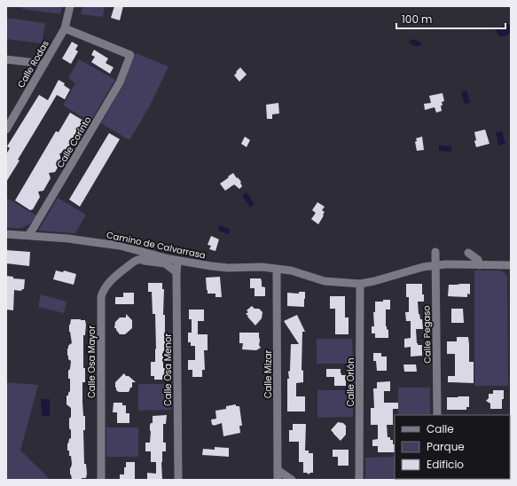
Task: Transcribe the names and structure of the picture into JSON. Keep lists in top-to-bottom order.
{
  "streets": {
    "street": [
      "Calle Rodas",
      "Calle Corinto",
      "Camino de Calvarrasa",
      "Calle Pegaso",
      "Calle Osa Mayor",
      "Calle Osa Menor",
      "Calle Mizar",
      "Calle Orión"
    ]
  },
  "crossings": [
    ["Calle Rodas", "Calle Corinto"],
    ["Calle Corinto", "Camino de Calvarrasa"],
    ["Camino de Calvarrasa", "Calle Pegaso"],
    ["Camino de Calvarrasa", "Calle Osa Mayor"],
    ["Camino de Calvarrasa", "Calle Osa Menor"],
    ["Camino de Calvarrasa", "Calle Mizar"],
    ["Camino de Calvarrasa", "Calle Orión"]
  ],
  "legend": ["Calle", "Parque", "Edificio"],
  "scale_bar": "100 m"
}
